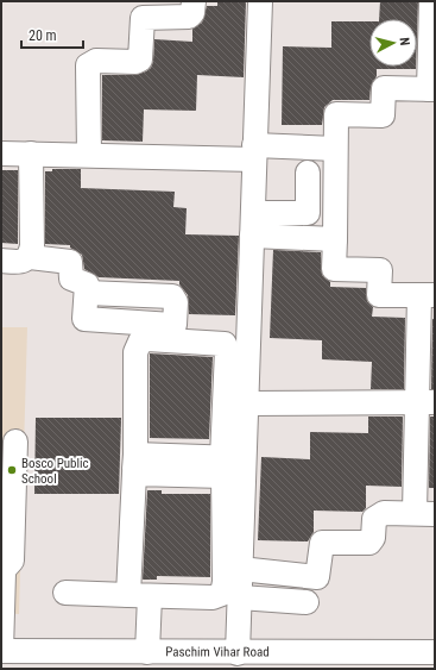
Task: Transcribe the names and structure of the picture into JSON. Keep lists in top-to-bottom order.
{
  "streets": {
    "street": ["Paschim Vihar Road"]
  },
  "places": ["Bosco Public School"],
  "scale_bar": "20 m",
  "north": "right"
}
